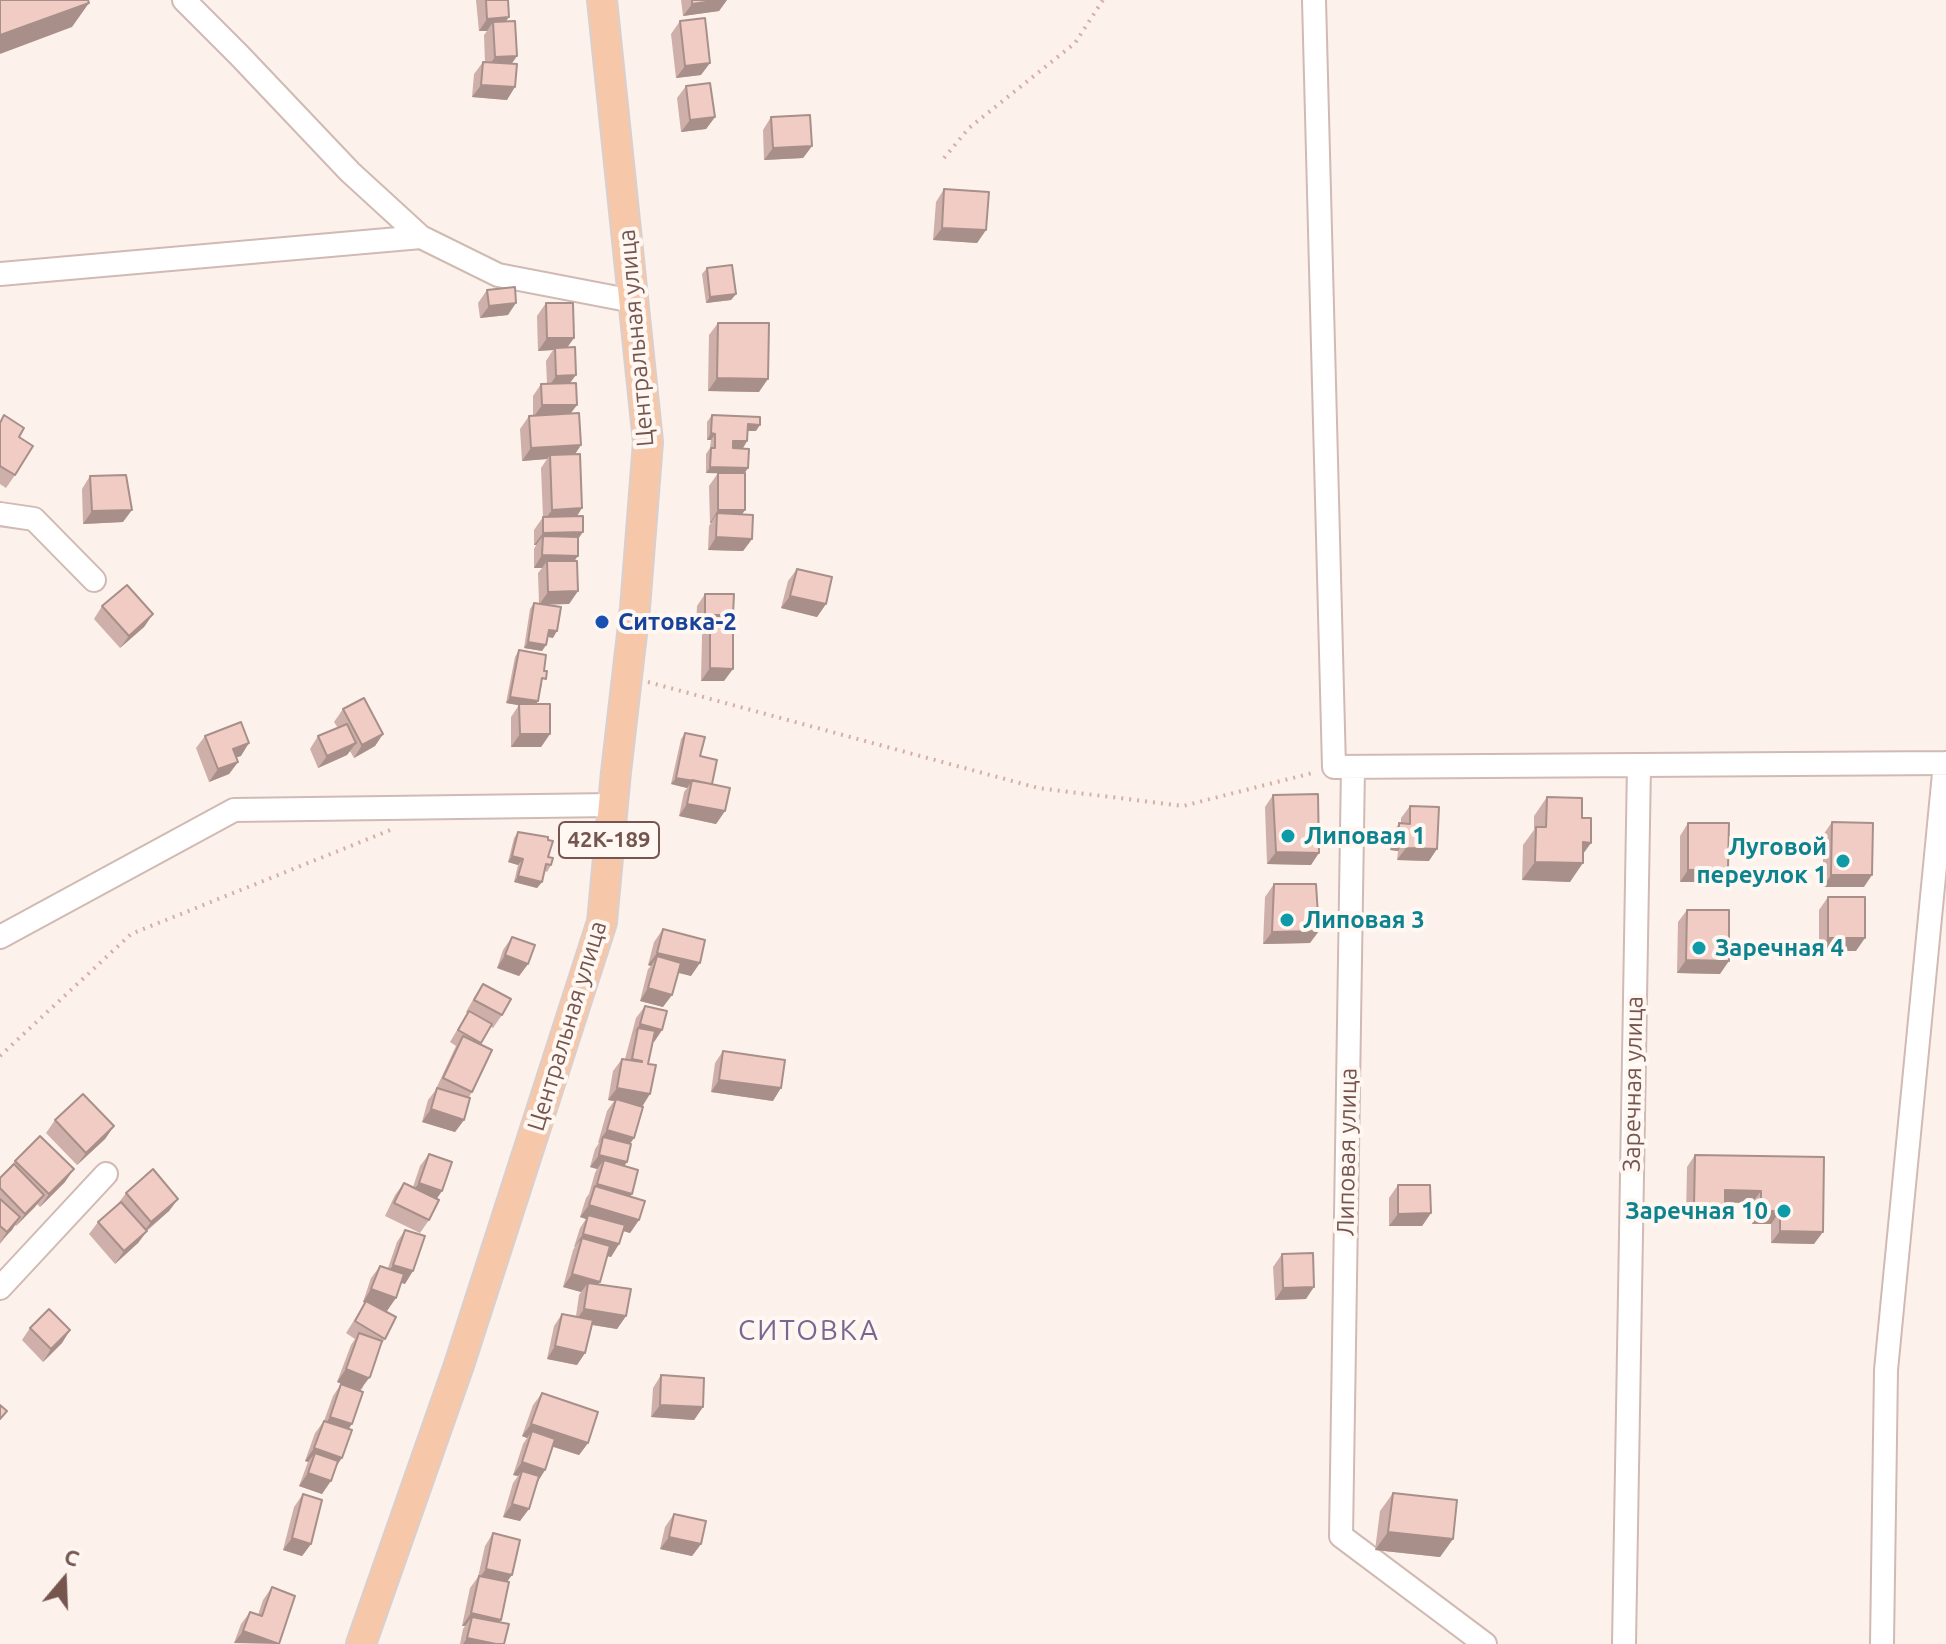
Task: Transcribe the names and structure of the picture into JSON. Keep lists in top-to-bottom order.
{
  "streets": {
    "main road": ["Центральная улица", "42К-189"],
    "street": ["Заречная улица", "Липовая улица"]
  },
  "districts": ["СИТОВКА"],
  "places": [
    "Ситовка-2",
    "Липовая 1",
    "Луговой переулок 1",
    "Липовая 3",
    "Заречная 4",
    "Заречная 10"
  ],
  "north": "top"
}
